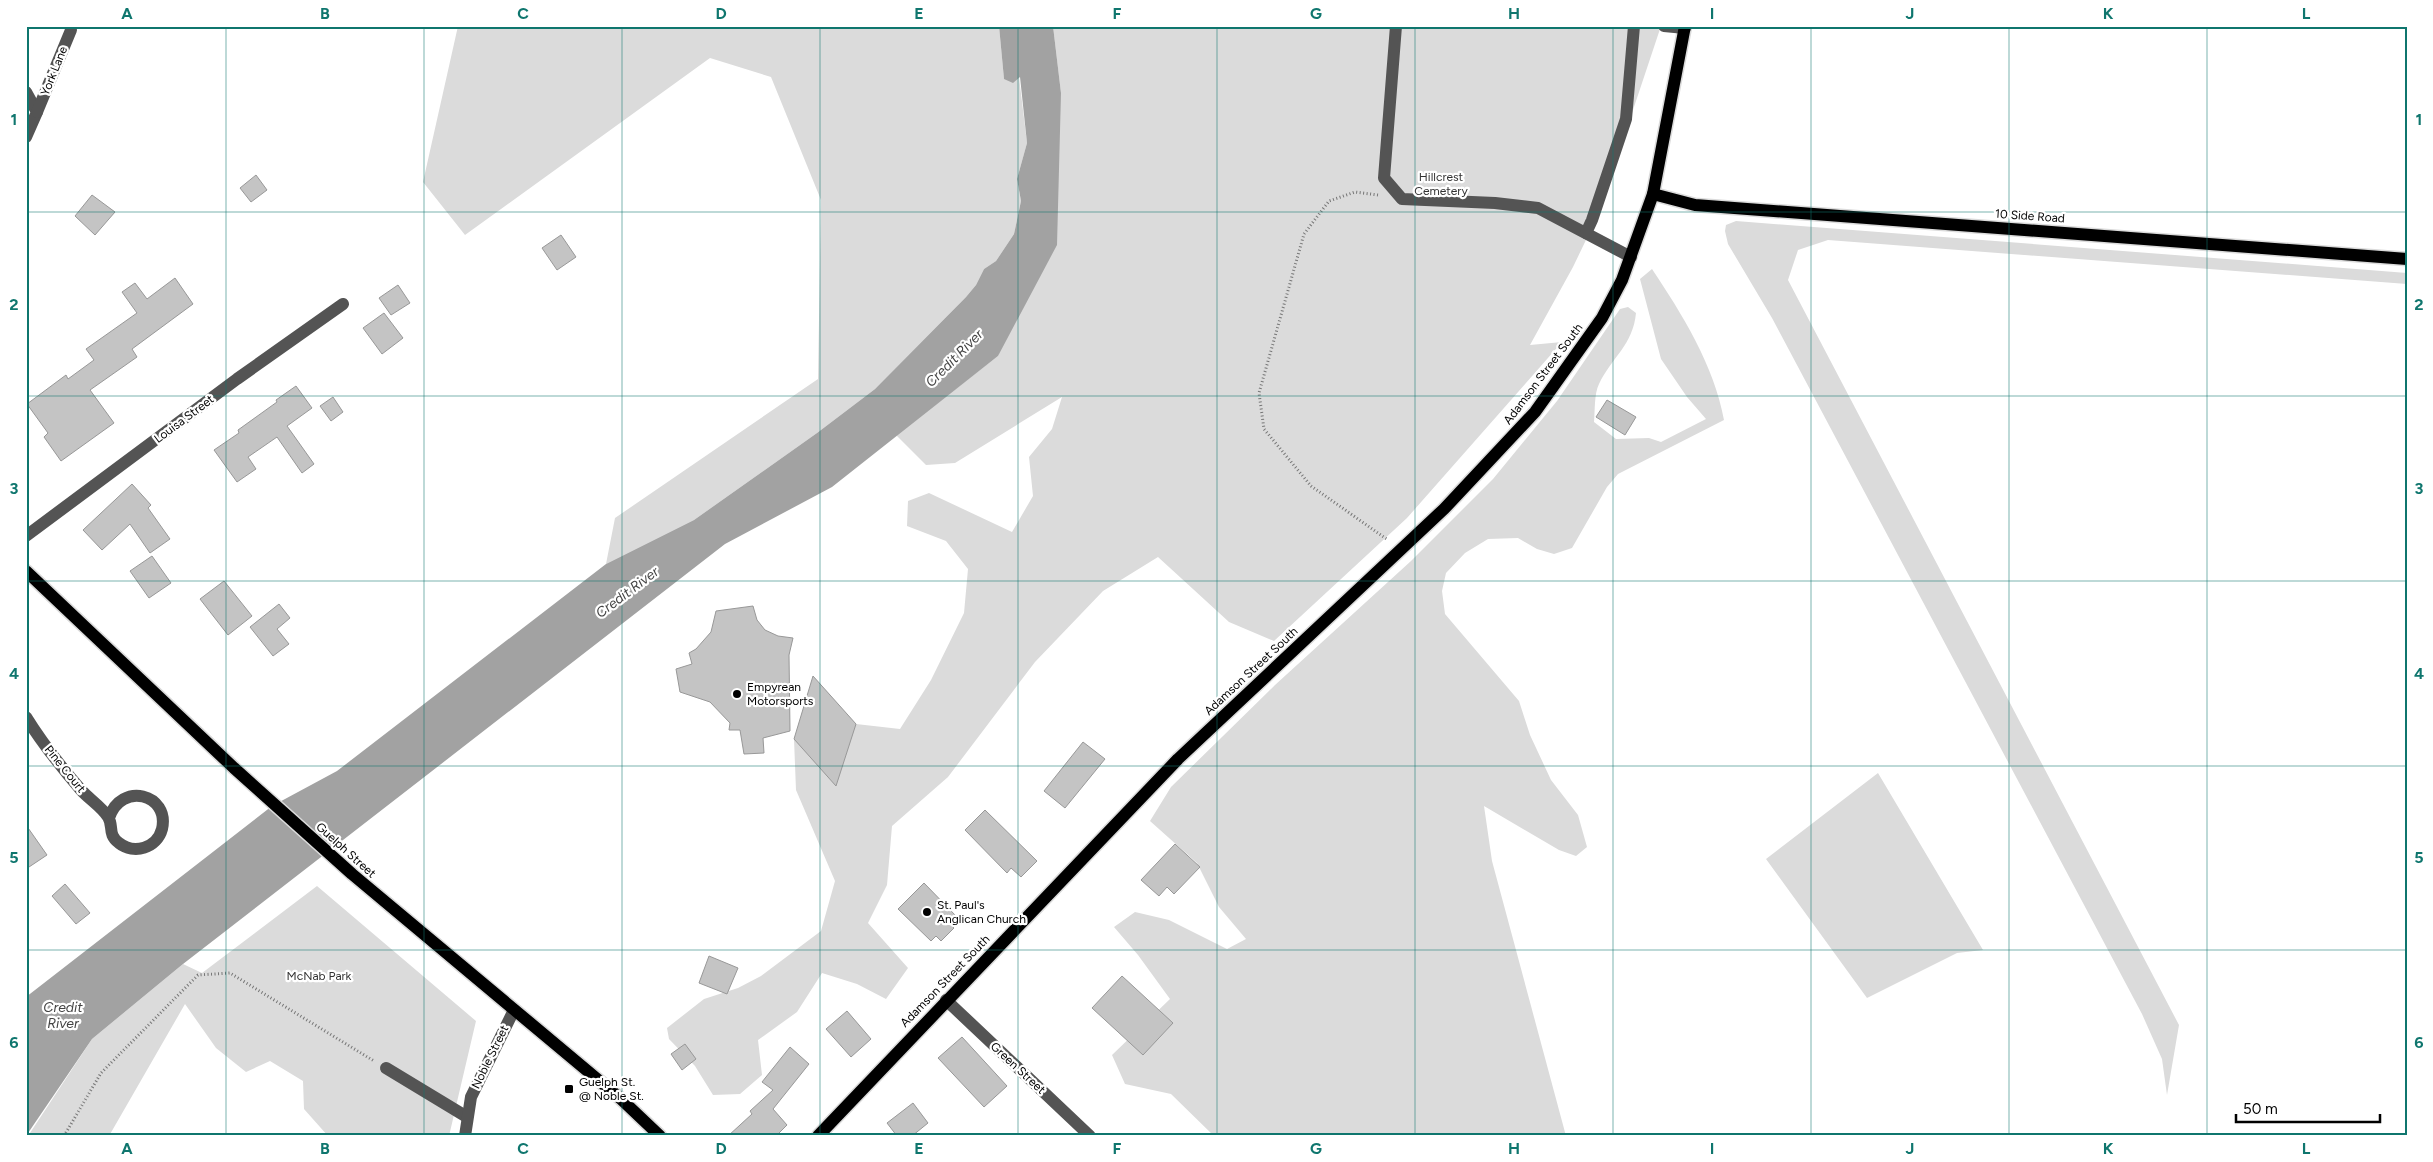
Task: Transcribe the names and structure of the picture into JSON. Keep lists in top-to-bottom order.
{
  "streets": {
    "main road": ["10 Side Road", "Adamson Street South", "Guelph Street"],
    "street": [
      "York Lane",
      "Louisa Street",
      "Pine Court",
      "Noble Street",
      "Green Street"
    ]
  },
  "crossings": [
    ["10 Side Road", "Adamson Street South"],
    ["Adamson Street South", "Green Street"],
    ["Guelph Street", "Noble Street"]
  ],
  "water": ["Credit River"],
  "parks": ["Hillcrest Cemetery", "McNab Park"],
  "places": {
    "other": ["Empyrean Motorsports", "St. Paul's Anglican Church"],
    "transit": ["Guelph St. @ Noble St."]
  },
  "scale_bar": "50 m",
  "grid": {
    "columns": [
      "A",
      "B",
      "C",
      "D",
      "E",
      "F",
      "G",
      "H",
      "I",
      "J",
      "K",
      "L"
    ],
    "rows": [
      "1",
      "2",
      "3",
      "4",
      "5",
      "6"
    ]
  }
}
